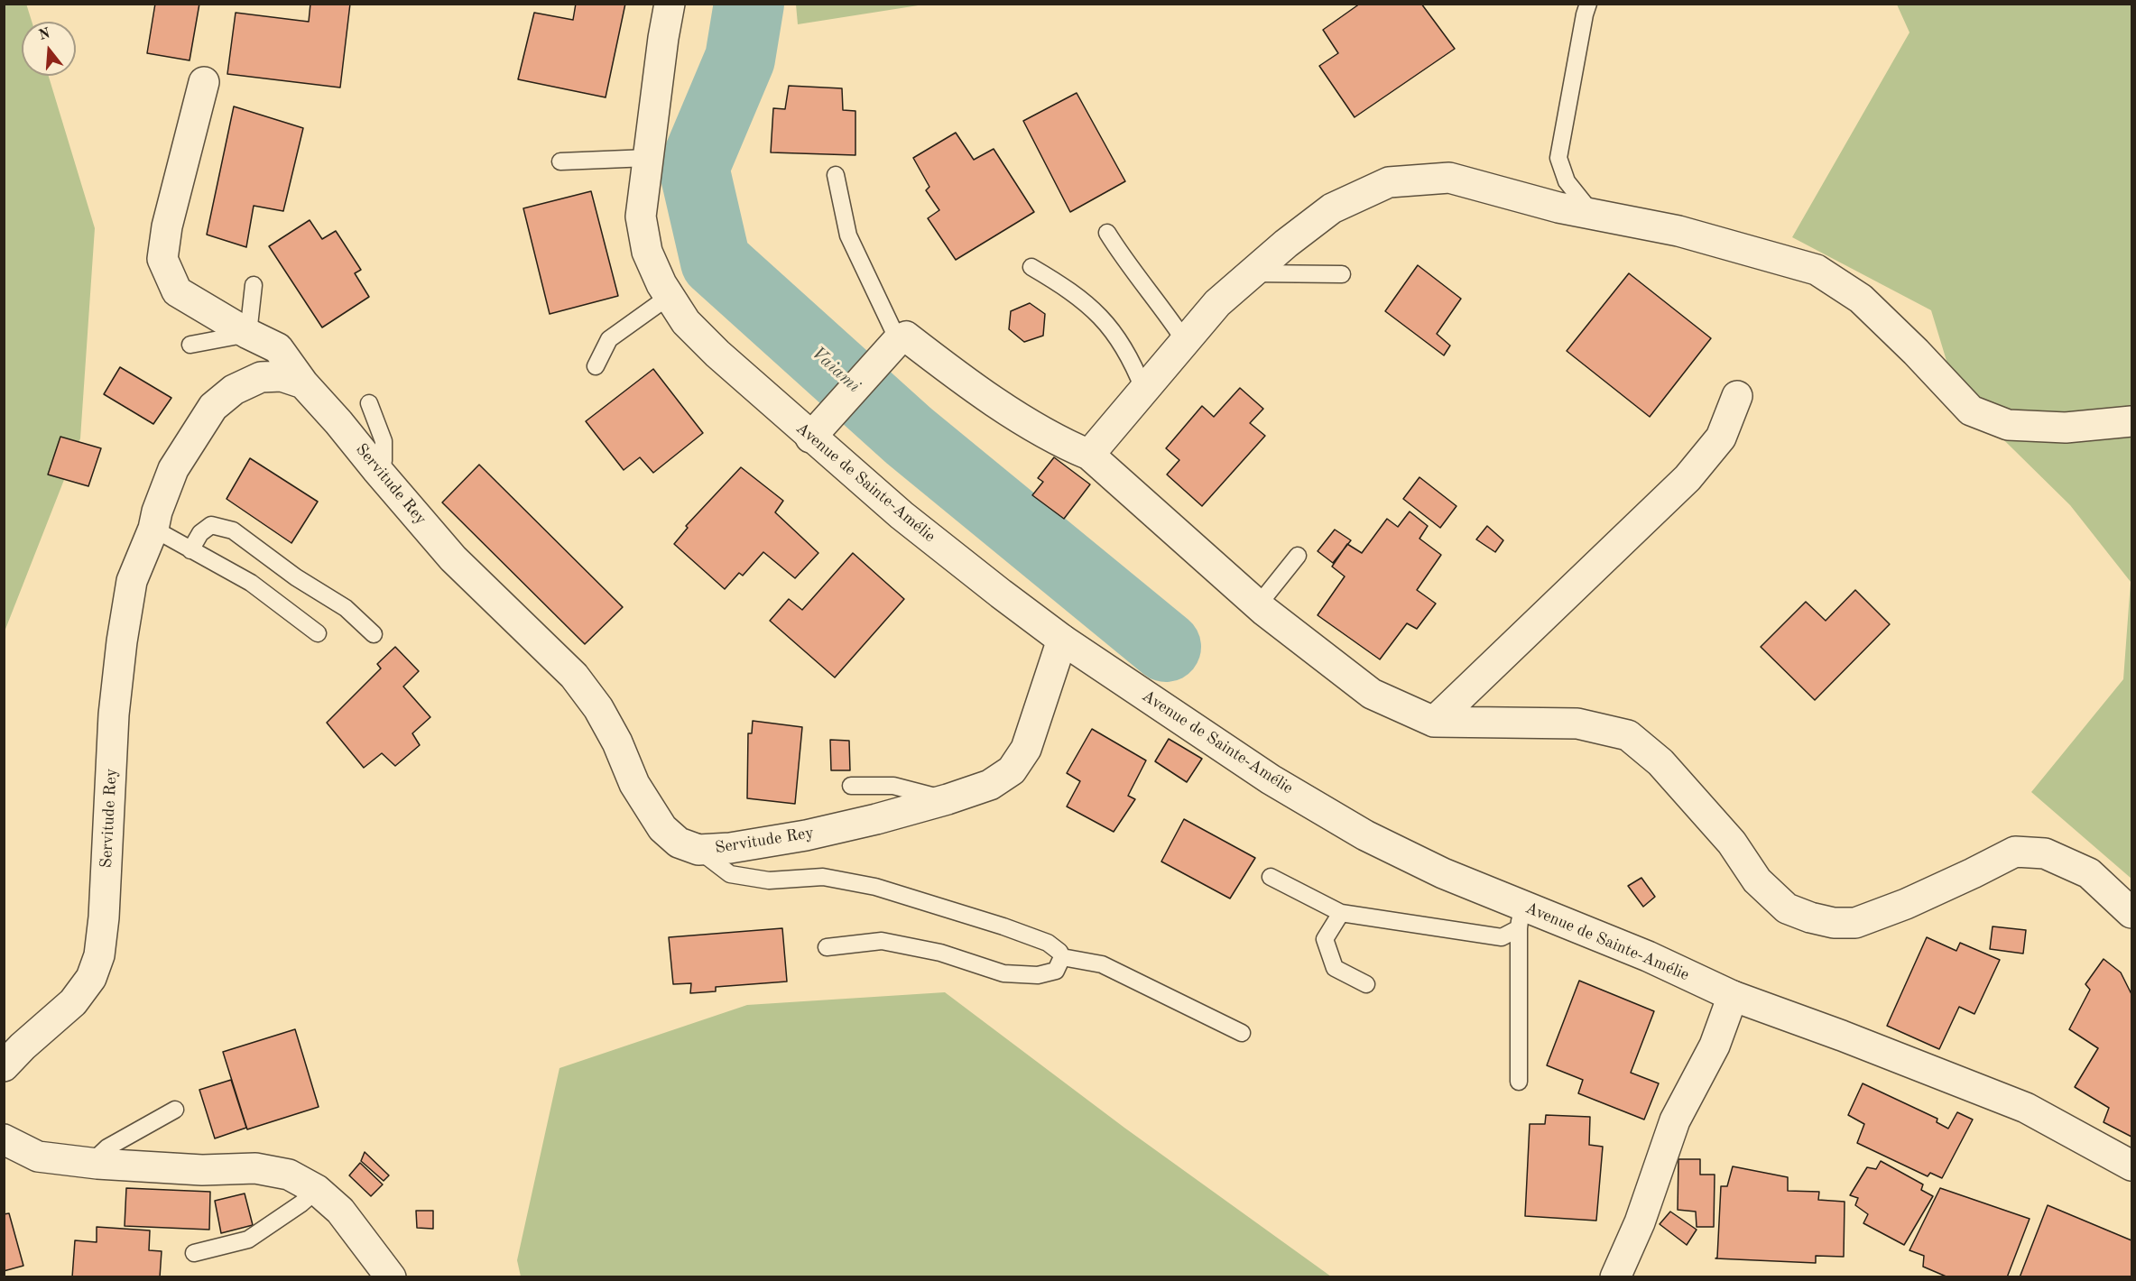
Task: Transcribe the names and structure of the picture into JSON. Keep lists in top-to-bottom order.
{
  "streets": {
    "street": ["Avenue de Sainte-Amélie", "Servitude Rey"]
  },
  "crossings": [
    ["Avenue de Sainte-Amélie", "Servitude Rey"]
  ],
  "water": ["Vaiami"],
  "north": "top"
}
